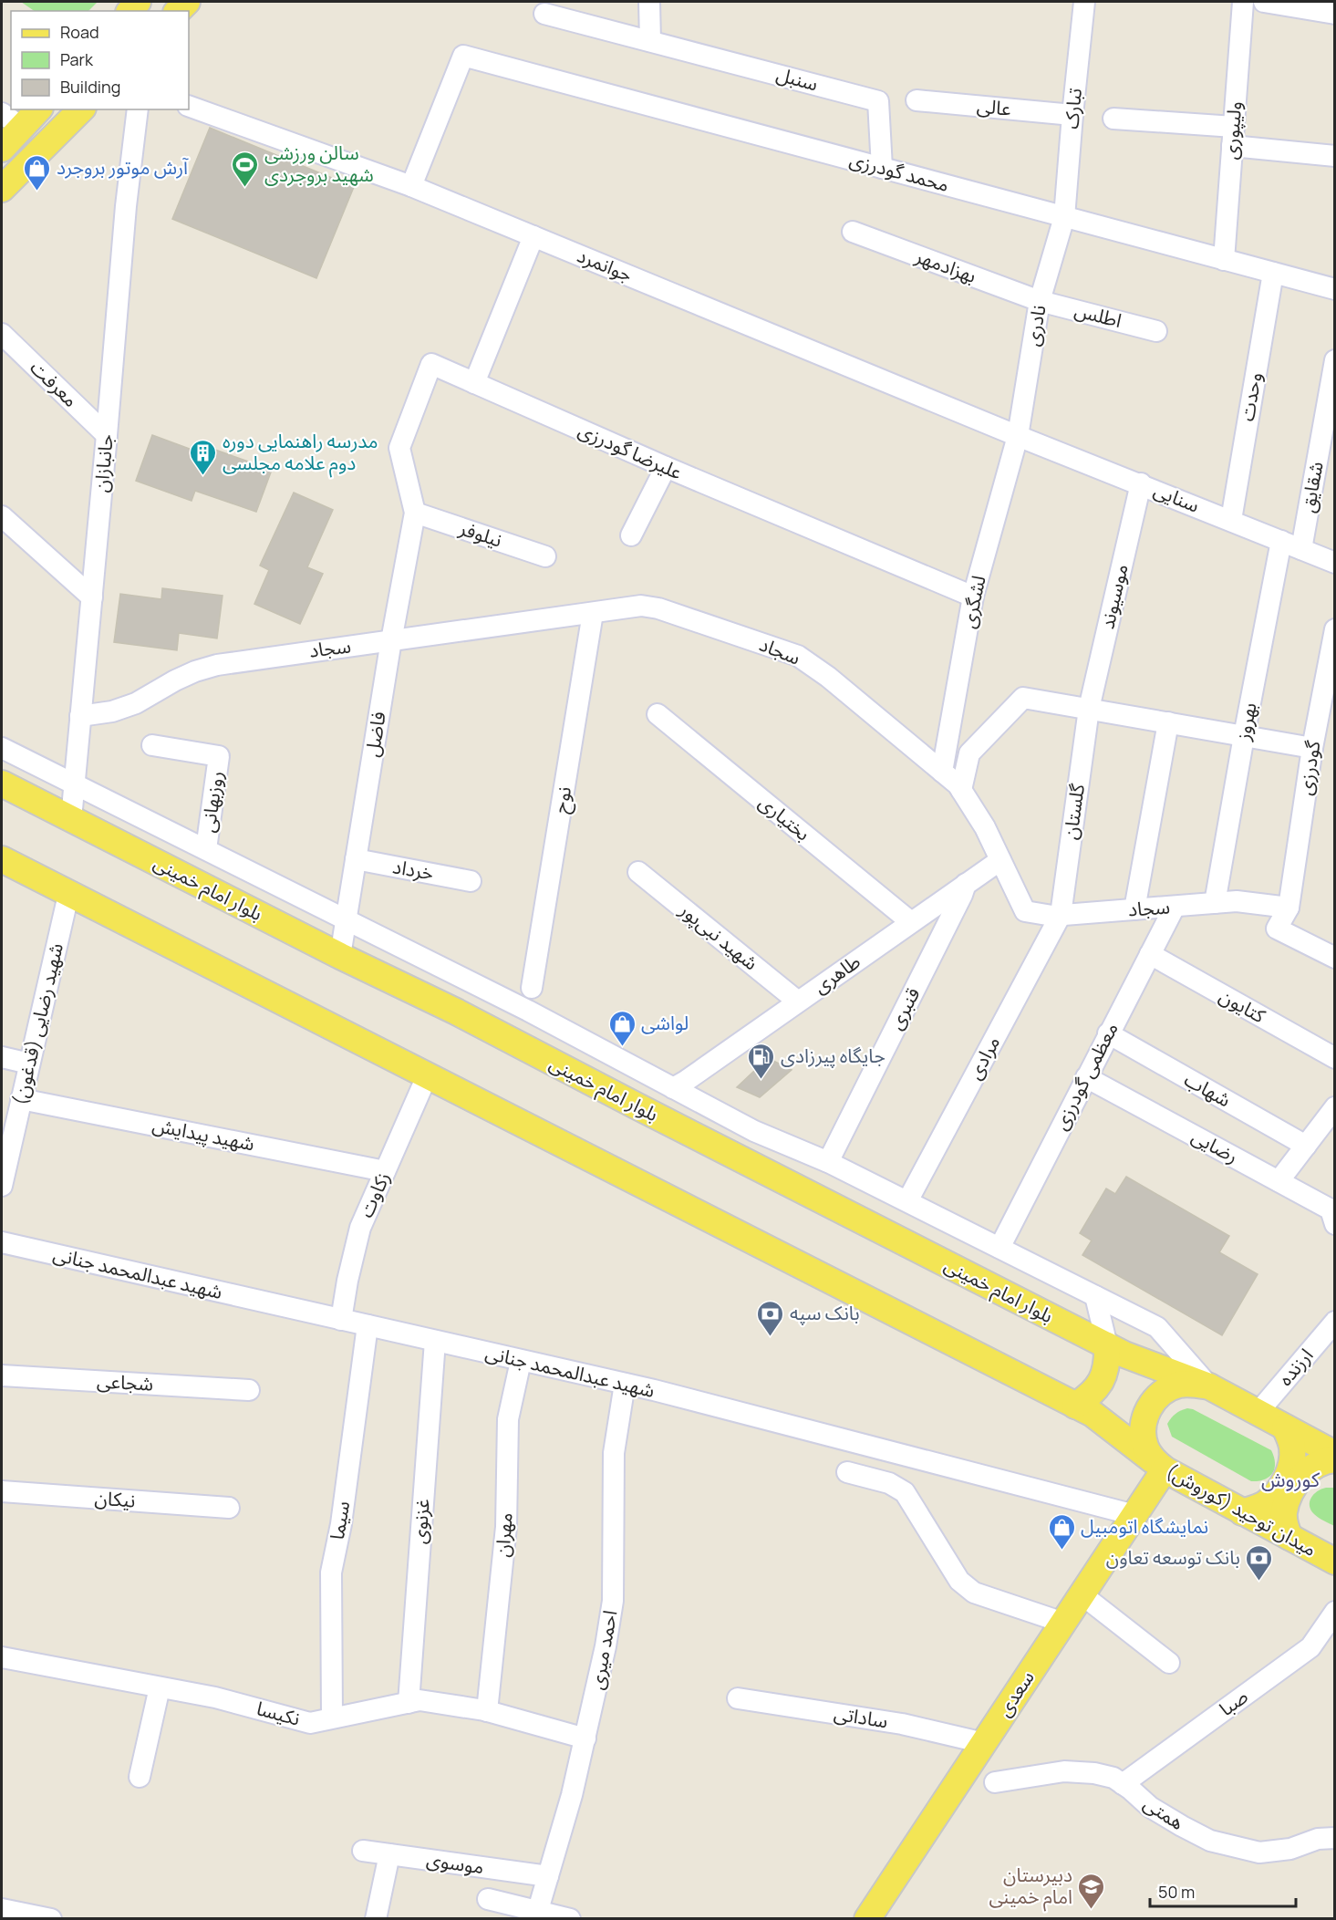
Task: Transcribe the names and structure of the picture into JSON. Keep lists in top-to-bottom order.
{
  "streets": {
    "main road": ["بلوار امام خمینی", "میدان توحید (کوروش)", "سعدی"],
    "street": [
      "سنبل",
      "عالی",
      "تبارک",
      "ولیپوری",
      "محمد گودرزی",
      "جوانمرد",
      "بهزادمهر",
      "اطلس",
      "نادری",
      "معرفت",
      "وحدت",
      "علیرضا گودرزی",
      "جانبازان",
      "شقایق",
      "سنایی",
      "نیلوفر",
      "موسیوند",
      "لشگری",
      "سجاد",
      "بهروز",
      "فاضل",
      "گودرزی",
      "نوح",
      "روزبهانی",
      "گلستان",
      "بختیاری",
      "خرداد",
      "شهید نبی‌پور",
      "طاهری",
      "کتایون",
      "قنبری",
      "(قدغون) شهید رضایی",
      "مرادی",
      "معظمی گودرزی",
      "شهاب",
      "شهید پیدایش",
      "رضایی",
      "زکاوت",
      "شهید عبدالمحمد جنانی",
      "ارزنده",
      "شجاعی",
      "نیکان",
      "سیما",
      "غزنوی",
      "مهران",
      "احمد میری",
      "صبا",
      "نکیسا",
      "ساداتی",
      "همتی",
      "موسوی"
    ]
  },
  "crossings": [
    ["سنبل", "محمد گودرزی"],
    ["عالی", "تبارک"],
    ["تبارک", "محمد گودرزی"],
    ["تبارک", "نادری"],
    ["ولیپوری", "محمد گودرزی"],
    ["محمد گودرزی", "جوانمرد"],
    ["محمد گودرزی", "نادری"],
    ["محمد گودرزی", "وحدت"],
    ["جوانمرد", "نادری"],
    ["جوانمرد", "سنایی"],
    ["جوانمرد", "لشگری"],
    ["بهزادمهر", "اطلس"],
    ["بهزادمهر", "نادری"],
    ["اطلس", "نادری"],
    ["نادری", "سنایی"],
    ["نادری", "لشگری"],
    ["معرفت", "جانبازان"],
    ["وحدت", "سنایی"],
    ["علیرضا گودرزی", "نیلوفر"],
    ["علیرضا گودرزی", "لشگری"],
    ["علیرضا گودرزی", "فاضل"],
    ["جانبازان", "سجاد"],
    ["جانبازان", "بلوار امام خمینی"],
    ["شقایق", "سنایی"],
    ["سنایی", "موسیوند"],
    ["سنایی", "لشگری"],
    ["سنایی", "بهروز"],
    ["نیلوفر", "فاضل"],
    ["موسیوند", "گلستان"],
    ["لشگری", "سجاد"],
    ["سجاد", "بهروز"],
    ["سجاد", "فاضل"],
    ["سجاد", "گودرزی"],
    ["سجاد", "نوح"],
    ["سجاد", "گلستان"],
    ["سجاد", "طاهری"],
    ["سجاد", "مرادی"],
    ["سجاد", "معظمی گودرزی"],
    ["فاضل", "خرداد"],
    ["فاضل", "بلوار امام خمینی"],
    ["گلستان", "مرادی"],
    ["بختیاری", "طاهری"],
    ["بلوار امام خمینی", "ارزنده"],
    ["بلوار امام خمینی", "میدان توحید (کوروش)"],
    ["بلوار امام خمینی", "سعدی"],
    ["شهید نبی‌پور", "طاهری"],
    ["طاهری", "قنبری"],
    ["کتایون", "معظمی گودرزی"],
    ["(قدغون) شهید رضایی", "شهید پیدایش"],
    ["معظمی گودرزی", "شهاب"],
    ["معظمی گودرزی", "رضایی"],
    ["شهید پیدایش", "زکاوت"],
    ["زکاوت", "شهید عبدالمحمد جنانی"],
    ["شهید عبدالمحمد جنانی", "سیما"],
    ["شهید عبدالمحمد جنانی", "غزنوی"],
    ["شهید عبدالمحمد جنانی", "مهران"],
    ["شهید عبدالمحمد جنانی", "احمد میری"],
    ["شهید عبدالمحمد جنانی", "سعدی"],
    ["ارزنده", "میدان توحید (کوروش)"],
    ["ارزنده", "سعدی"],
    ["میدان توحید (کوروش)", "سعدی"],
    ["سیما", "نکیسا"],
    ["غزنوی", "نکیسا"],
    ["مهران", "نکیسا"],
    ["احمد میری", "نکیسا"],
    ["احمد میری", "موسوی"],
    ["سعدی", "ساداتی"],
    ["صبا", "همتی"]
  ],
  "districts": ["کوروش"],
  "places": {
    "sports": ["سالن ورزشی شهید بروجردی"],
    "shop": ["آرش موتور بروجرد", "لواشی", "نمایشگاه اتومبیل"],
    "building": ["مدرسه راهنمایی دوره دوم علامه مجلسی"],
    "fuel station": ["جایگاه پیرزادی"],
    "bank": ["بانک سپه", "بانک توسعه تعاون"],
    "school or university": ["دبیرستان امام خمینی"]
  },
  "legend": ["Road", "Park", "Building"],
  "scale_bar": "50 m"
}
